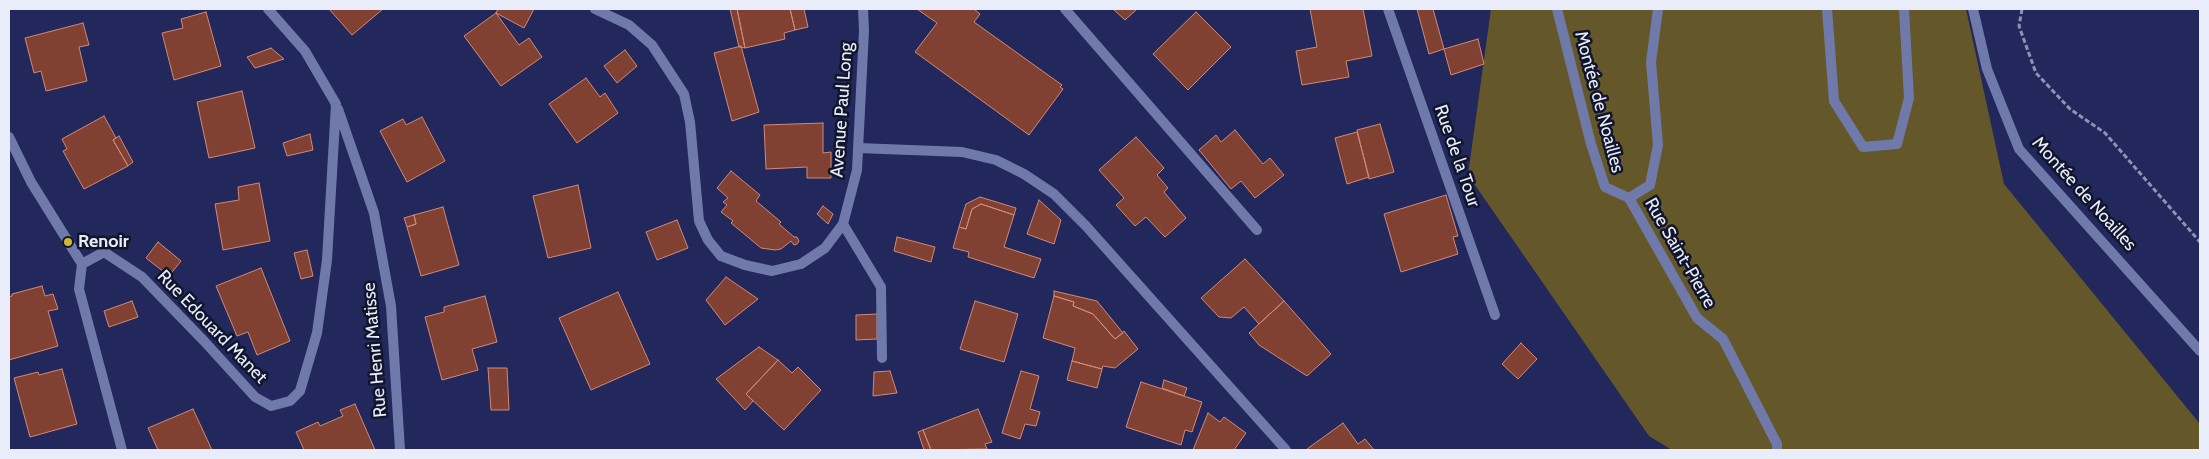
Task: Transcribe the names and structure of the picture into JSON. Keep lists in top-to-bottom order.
{
  "streets": {
    "street": [
      "Montée de Noailles",
      "Avenue Paul Long",
      "Rue de la Tour",
      "Rue Saint-Pierre",
      "Rue Edouard Manet",
      "Rue Henri Matisse"
    ]
  },
  "crossings": [
    ["Montée de Noailles", "Rue Saint-Pierre"],
    ["Rue Edouard Manet", "Rue Henri Matisse"]
  ],
  "places": ["Renoir"]
}
